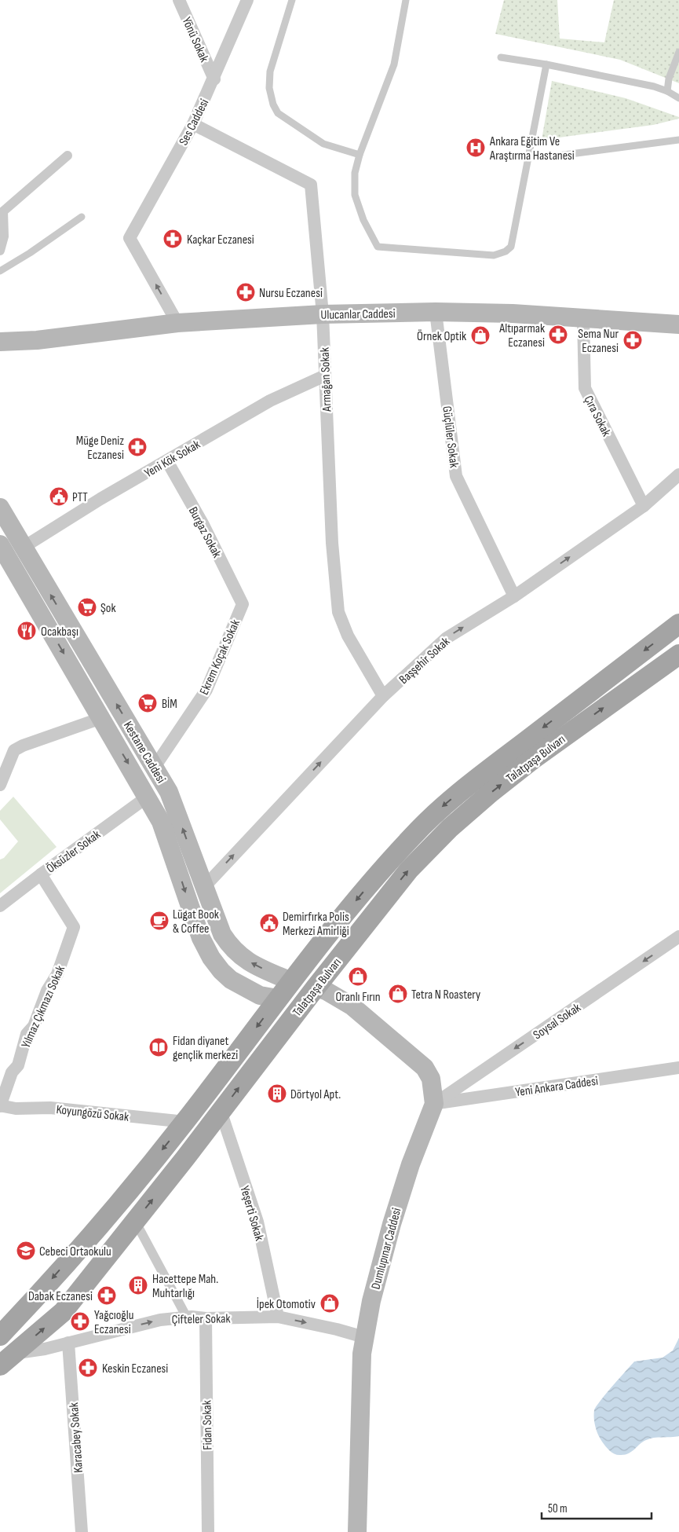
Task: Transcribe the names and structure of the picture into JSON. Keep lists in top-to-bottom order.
{
  "streets": {
    "main road": [
      "Ulucanlar Caddesi",
      "Kestane Caddesi",
      "Talatpaşa Bulvarı",
      "Dumlupınar Caddesi"
    ],
    "street": [
      "Yönü Sokak",
      "Ses Caddesi",
      "Armağan Sokak",
      "Çıra Sokak",
      "Güçlüler Sokak",
      "Yeni Kök Sokak",
      "Burgaz Sokak",
      "Ekrem Koçak Sokak",
      "Başşehir Sokak",
      "Öksüzler Sokak",
      "Yılmaz Çıkmazı Sokak",
      "Soysal Sokak",
      "Yeni Ankara Caddesi",
      "Koyungözü Sokak",
      "Yeşerti Sokak",
      "Çifteler Sokak",
      "Fidan Sokak",
      "Karacabey Sokak"
    ]
  },
  "crossings": [
    ["Yönü Sokak", "Ses Caddesi"],
    ["Ses Caddesi", "Ulucanlar Caddesi"],
    ["Ses Caddesi", "Armağan Sokak"],
    ["Ulucanlar Caddesi", "Armağan Sokak"],
    ["Ulucanlar Caddesi", "Çıra Sokak"],
    ["Ulucanlar Caddesi", "Güçlüler Sokak"],
    ["Armağan Sokak", "Yeni Kök Sokak"],
    ["Armağan Sokak", "Başşehir Sokak"],
    ["Çıra Sokak", "Başşehir Sokak"],
    ["Güçlüler Sokak", "Başşehir Sokak"],
    ["Yeni Kök Sokak", "Burgaz Sokak"],
    ["Yeni Kök Sokak", "Kestane Caddesi"],
    ["Burgaz Sokak", "Ekrem Koçak Sokak"],
    ["Ekrem Koçak Sokak", "Kestane Caddesi"],
    ["Başşehir Sokak", "Kestane Caddesi"],
    ["Kestane Caddesi", "Talatpaşa Bulvarı"],
    ["Kestane Caddesi", "Öksüzler Sokak"],
    ["Talatpaşa Bulvarı", "Koyungözü Sokak"],
    ["Talatpaşa Bulvarı", "Yeşerti Sokak"],
    ["Talatpaşa Bulvarı", "Dumlupınar Caddesi"],
    ["Talatpaşa Bulvarı", "Çifteler Sokak"],
    ["Öksüzler Sokak", "Yılmaz Çıkmazı Sokak"],
    ["Yılmaz Çıkmazı Sokak", "Koyungözü Sokak"],
    ["Soysal Sokak", "Yeni Ankara Caddesi"],
    ["Soysal Sokak", "Dumlupınar Caddesi"],
    ["Yeni Ankara Caddesi", "Dumlupınar Caddesi"],
    ["Yeşerti Sokak", "Çifteler Sokak"],
    ["Dumlupınar Caddesi", "Çifteler Sokak"],
    ["Çifteler Sokak", "Fidan Sokak"],
    ["Çifteler Sokak", "Karacabey Sokak"]
  ],
  "one_way": [
    "Ses Caddesi",
    "Başşehir Sokak",
    "Soysal Sokak",
    "Çifteler Sokak"
  ],
  "places": {
    "hospital": ["Ankara Eğitim Ve Araştırma Hastanesi"],
    "pharmacy": [
      "Kaçkar Eczanesi",
      "Nursu Eczanesi",
      "Altıparmak Eczanesi",
      "Sema Nur Eczanesi",
      "Müge Deniz Eczanesi",
      "Dabak Eczanesi",
      "Yağcıoğlu Eczanesi",
      "Keskin Eczanesi"
    ],
    "shop": [
      "Örnek Optik",
      "Oranlı Fırın",
      "Tetra N Roastery",
      "İpek Otomotiv"
    ],
    "public building": ["PTT", "Demirfırka Polis Merkezi Amirliği"],
    "supermarket": ["Şok", "BİM"],
    "restaurant": ["Ocakbaşı"],
    "cafe": ["Lügat Book & Coffee"],
    "library": ["Fidan diyanet gençlik merkezi"],
    "building": ["Dörtyol Apt.", "Hacettepe Mah. Muhtarlığı"],
    "school or university": ["Cebeci Ortaokulu"]
  },
  "scale_bar": "50 m"
}
